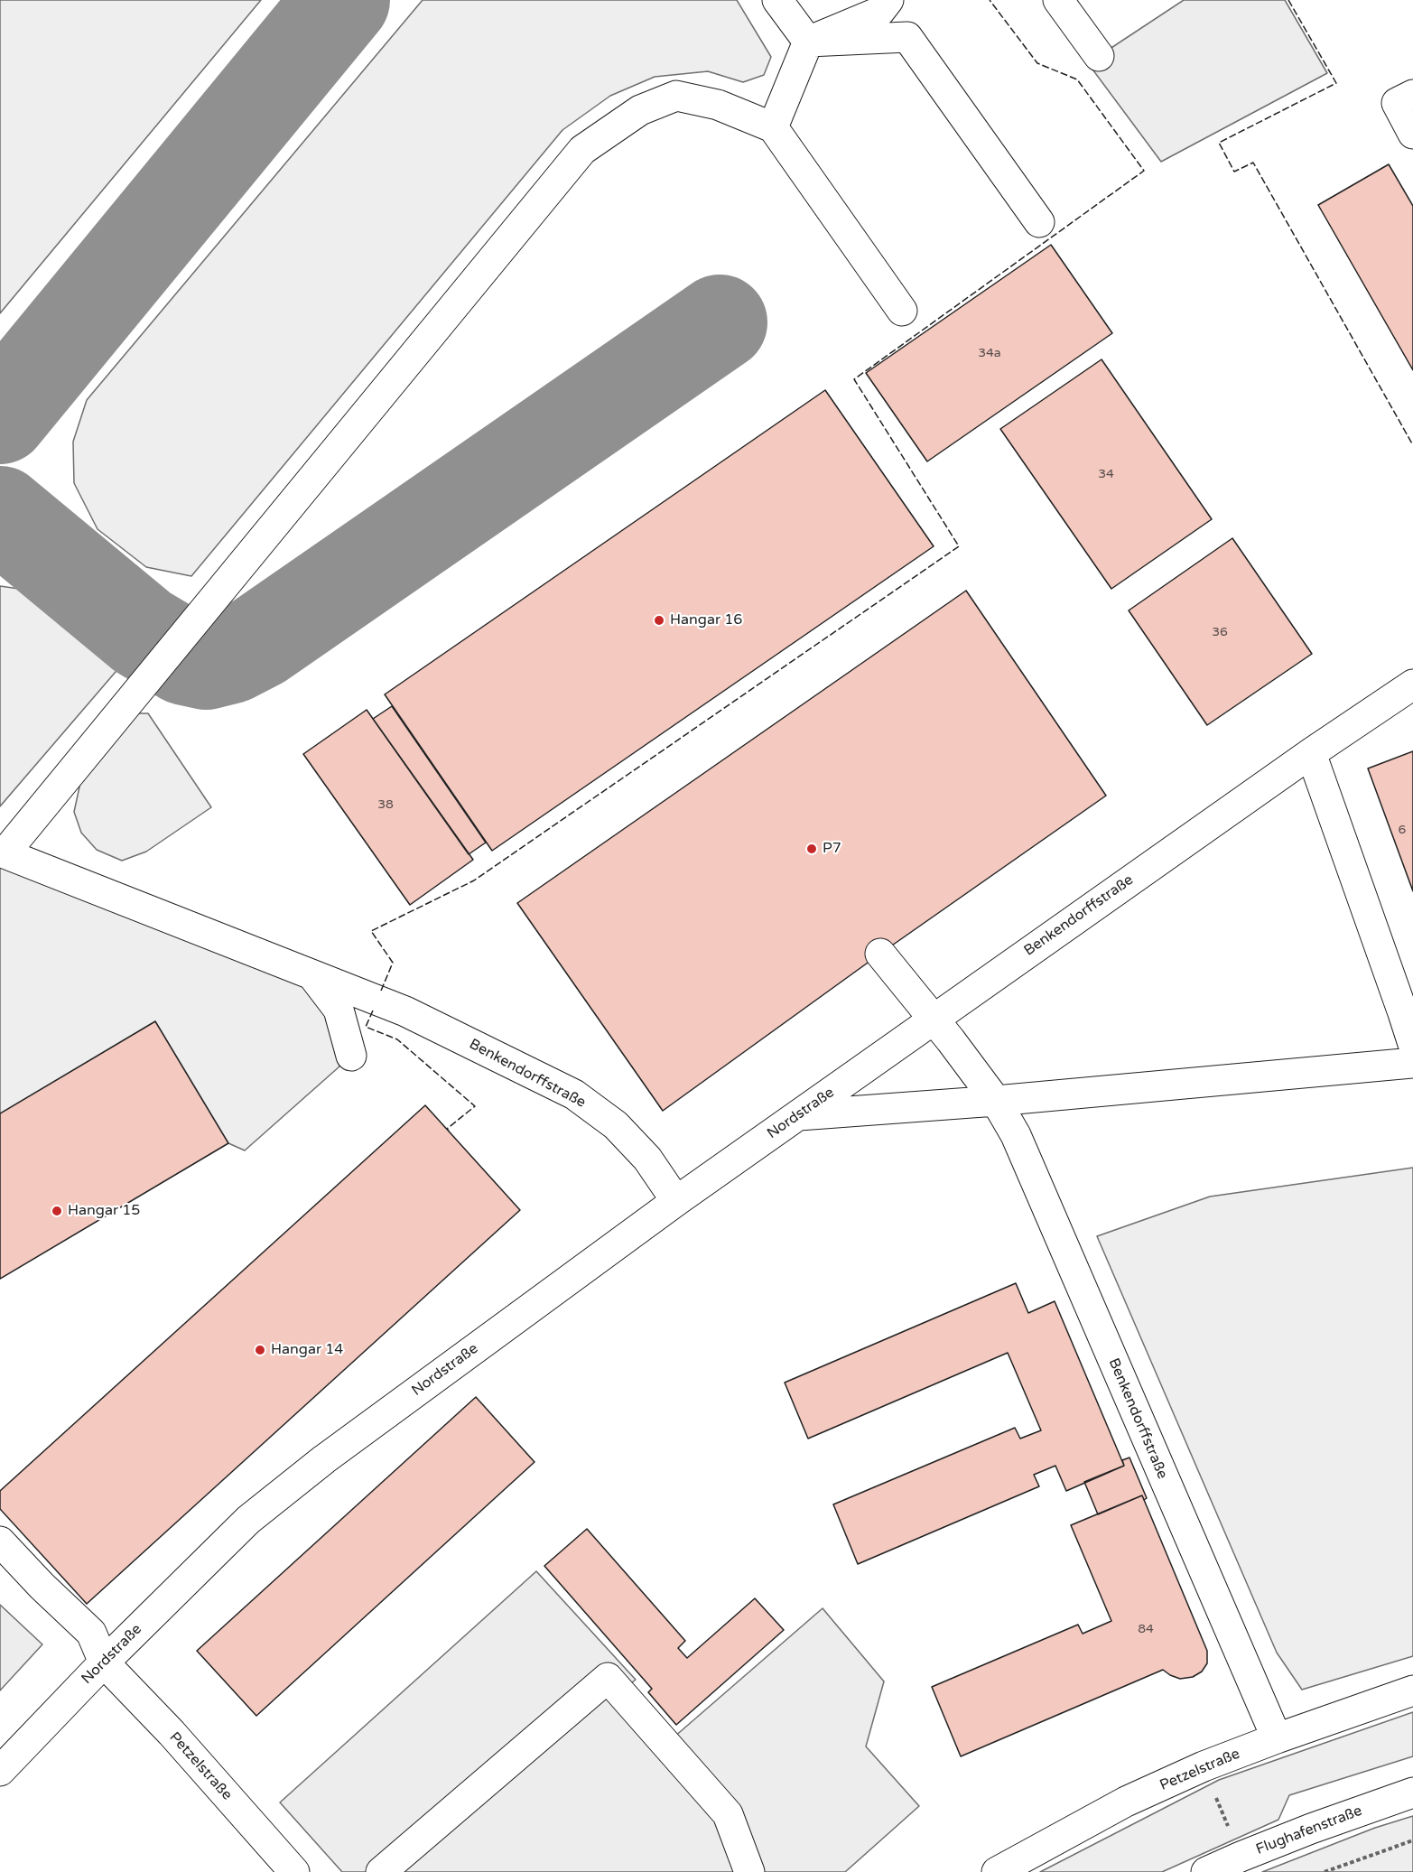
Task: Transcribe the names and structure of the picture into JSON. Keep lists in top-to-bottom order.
{
  "streets": {
    "street": [
      "Benkendorffstraße",
      "Nordstraße",
      "Petzelstraße",
      "Flughafenstraße"
    ]
  },
  "crossings": [
    ["Benkendorffstraße", "Nordstraße"],
    ["Benkendorffstraße", "Petzelstraße"],
    ["Nordstraße", "Petzelstraße"]
  ],
  "places": [
    "Hangar 16",
    "P7",
    "Hangar 15",
    "Hangar 14"
  ],
  "house_numbers": [
    "34a",
    "34",
    "36",
    "38",
    "6",
    "84"
  ]
}
